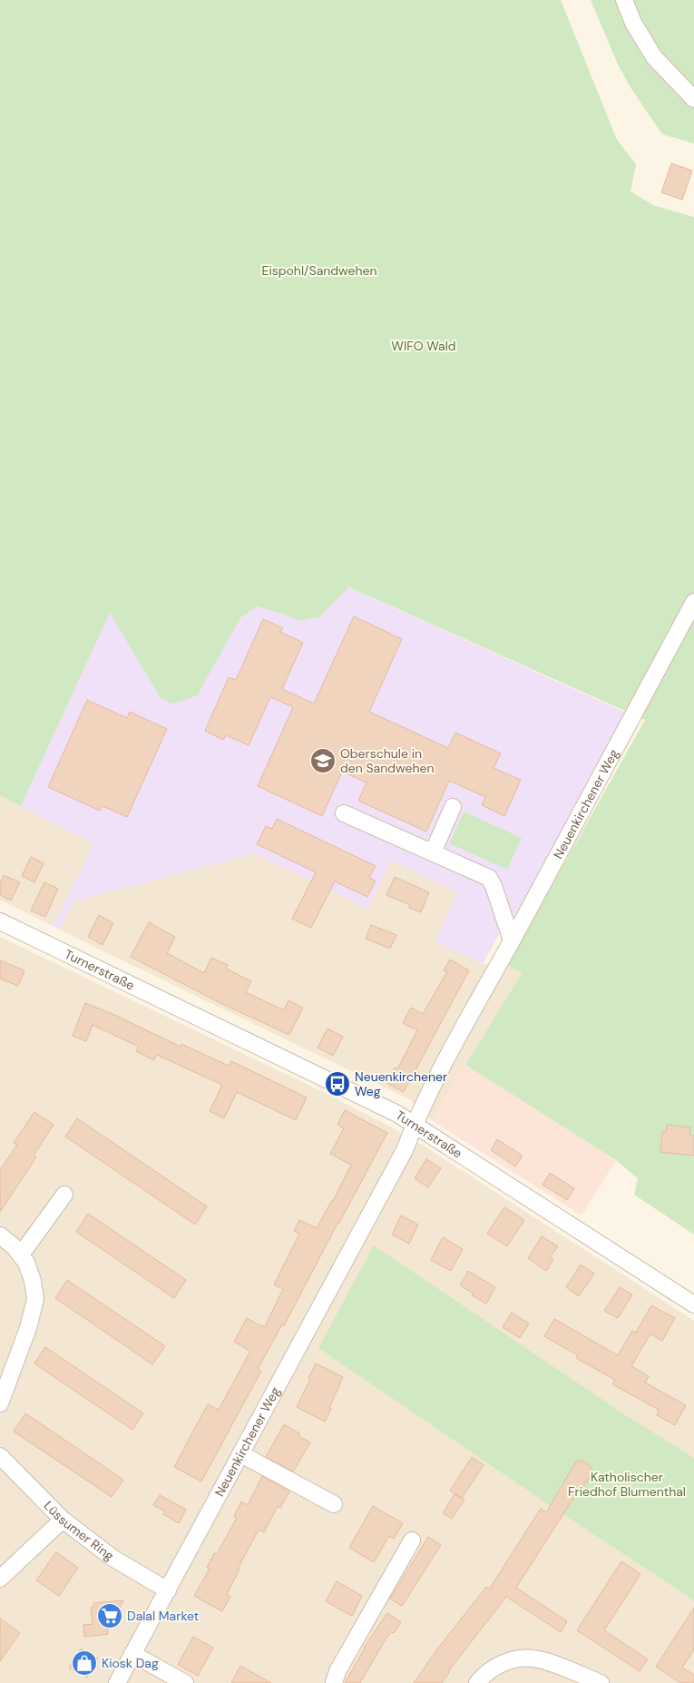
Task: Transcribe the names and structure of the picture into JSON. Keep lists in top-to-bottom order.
{
  "streets": {
    "street": ["Neuenkirchener Weg", "Turnerstraße", "Lüssumer Ring"]
  },
  "crossings": [
    ["Neuenkirchener Weg", "Turnerstraße"],
    ["Neuenkirchener Weg", "Lüssumer Ring"]
  ],
  "parks": ["Eispohl/Sandwehen", "WIFO Wald", "Katholischer Friedhof Blumenthal"],
  "places": {
    "school or university": ["Oberschule in den Sandwehen"],
    "bus stop": ["Neuenkirchener Weg"],
    "supermarket": ["Dalal Market"],
    "shop": ["Kiosk Dag"]
  }
}
